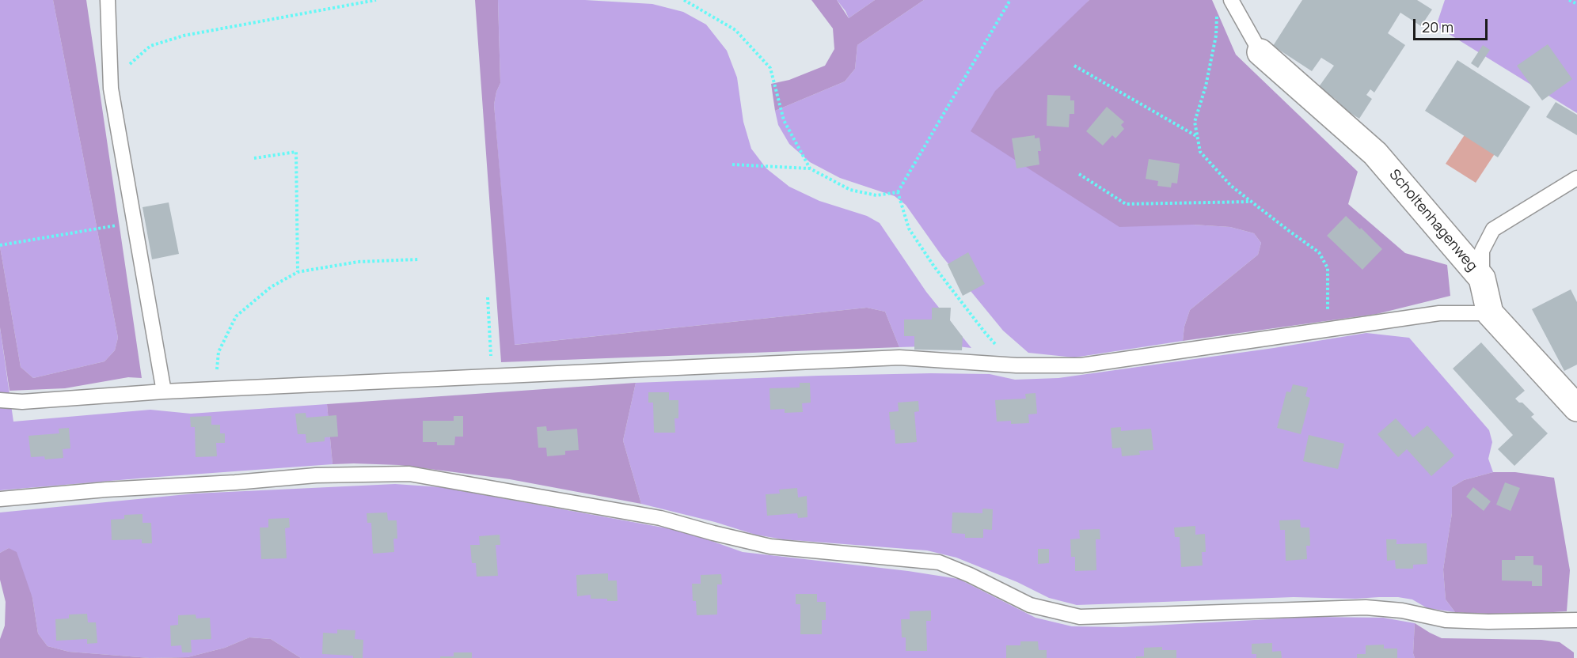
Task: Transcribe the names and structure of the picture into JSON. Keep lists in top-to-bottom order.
{
  "streets": {
    "street": ["Scholtenhagenweg"]
  },
  "scale_bar": "20 m"
}
